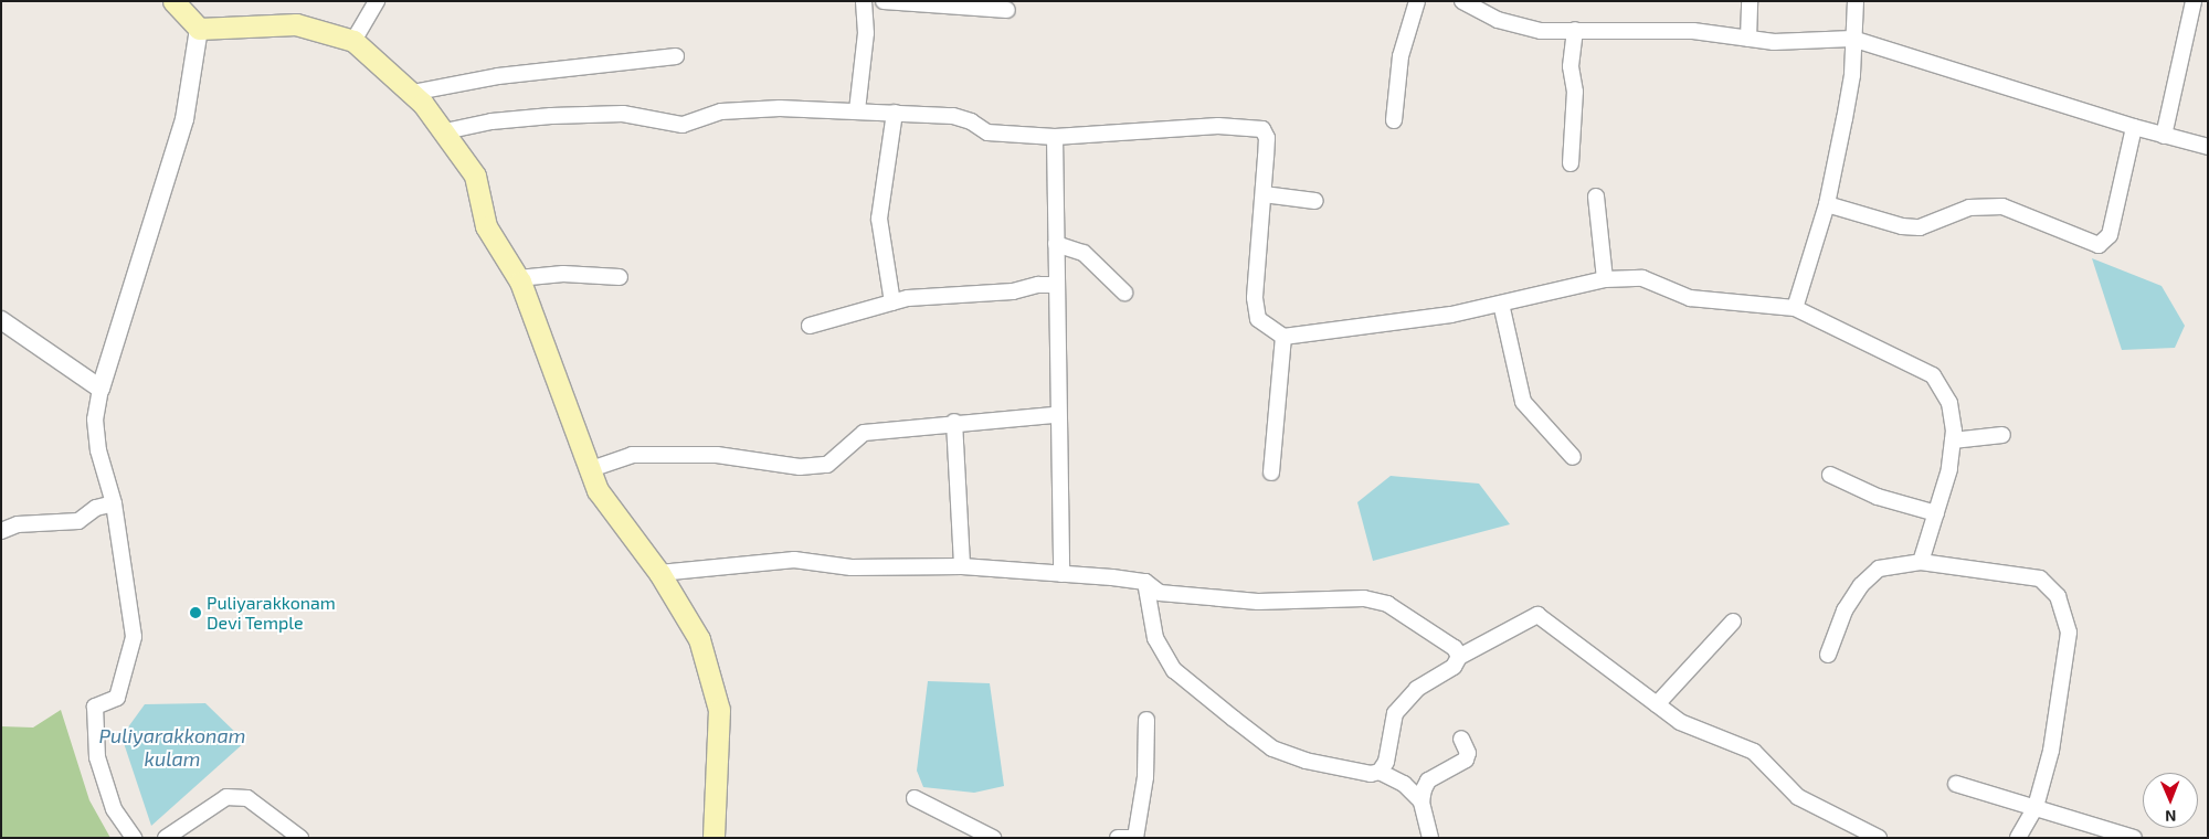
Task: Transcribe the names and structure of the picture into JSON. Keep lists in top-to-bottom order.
{
  "water": ["Puliyarakkonam kulam"],
  "places": ["Puliyarakkonam Devi Temple"],
  "north": "bottom"
}
